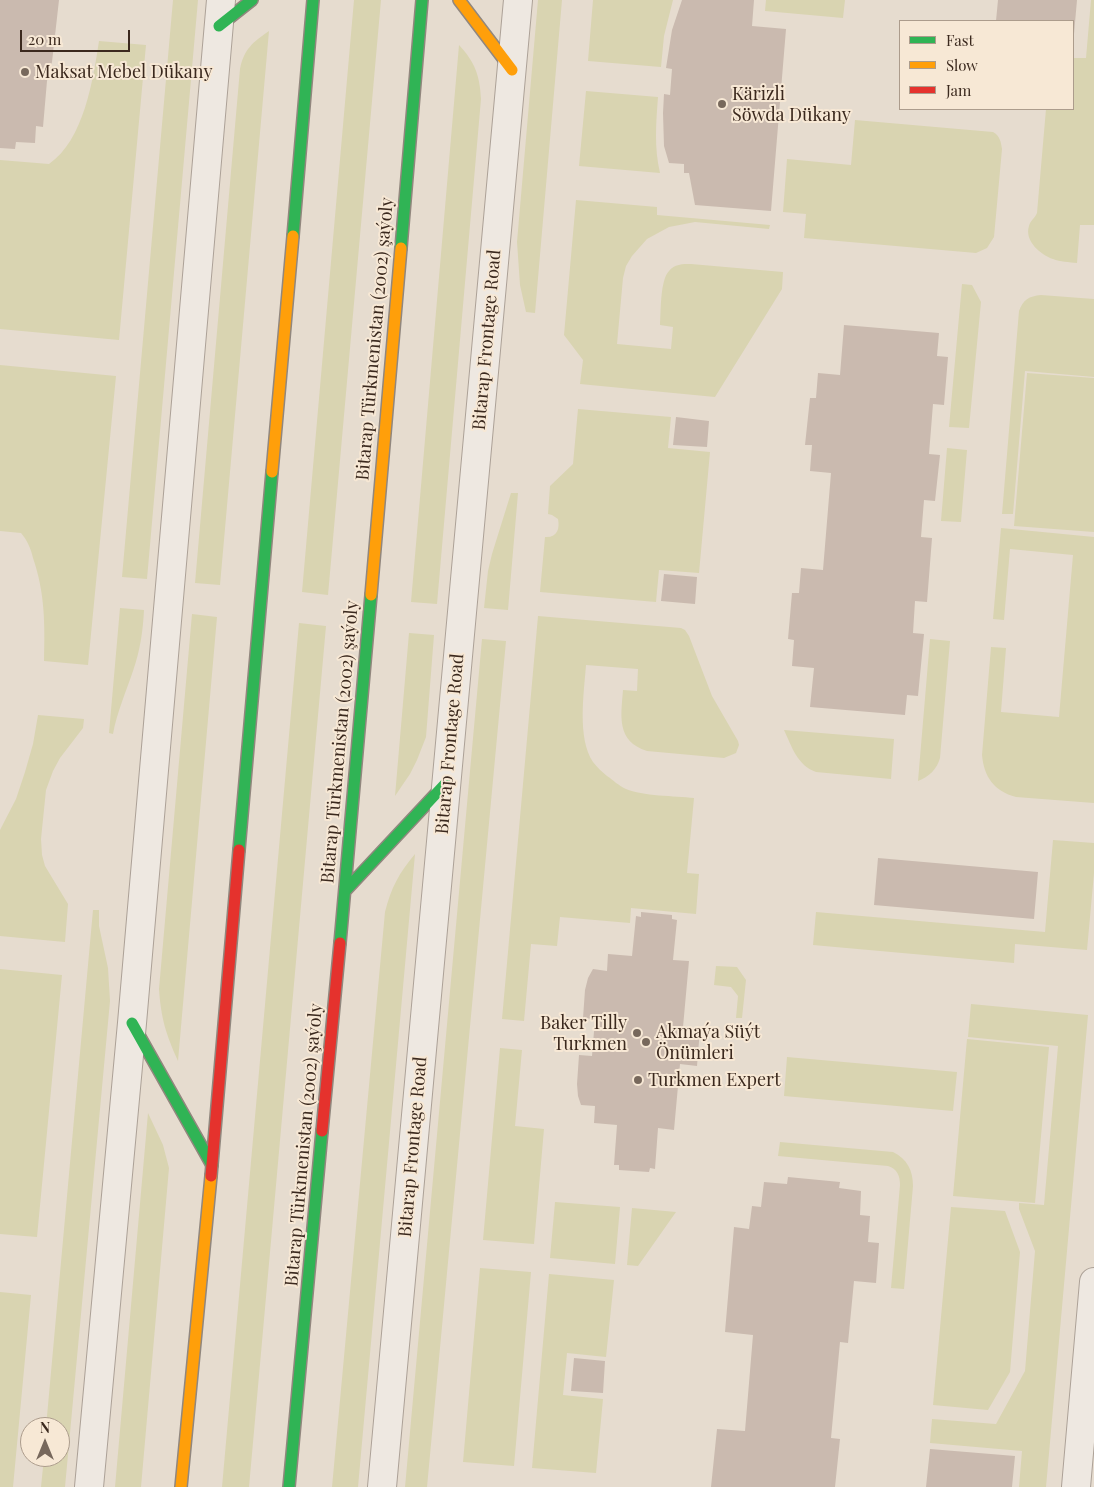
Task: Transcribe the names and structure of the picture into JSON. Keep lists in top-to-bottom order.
{
  "streets": {
    "main road": ["Bitarap Türkmenistan (2002) şaýoly"],
    "street": ["Bitarap Frontage Road"]
  },
  "places": [
    "Maksat Mebel Dükany",
    "Kärizli Söwda Dükany",
    "Baker Tilly Turkmen",
    "Akmaýa Süýt Önümleri",
    "Turkmen Expert"
  ],
  "legend": ["Fast", "Slow", "Jam"],
  "scale_bar": "20 m",
  "north": "top"
}
